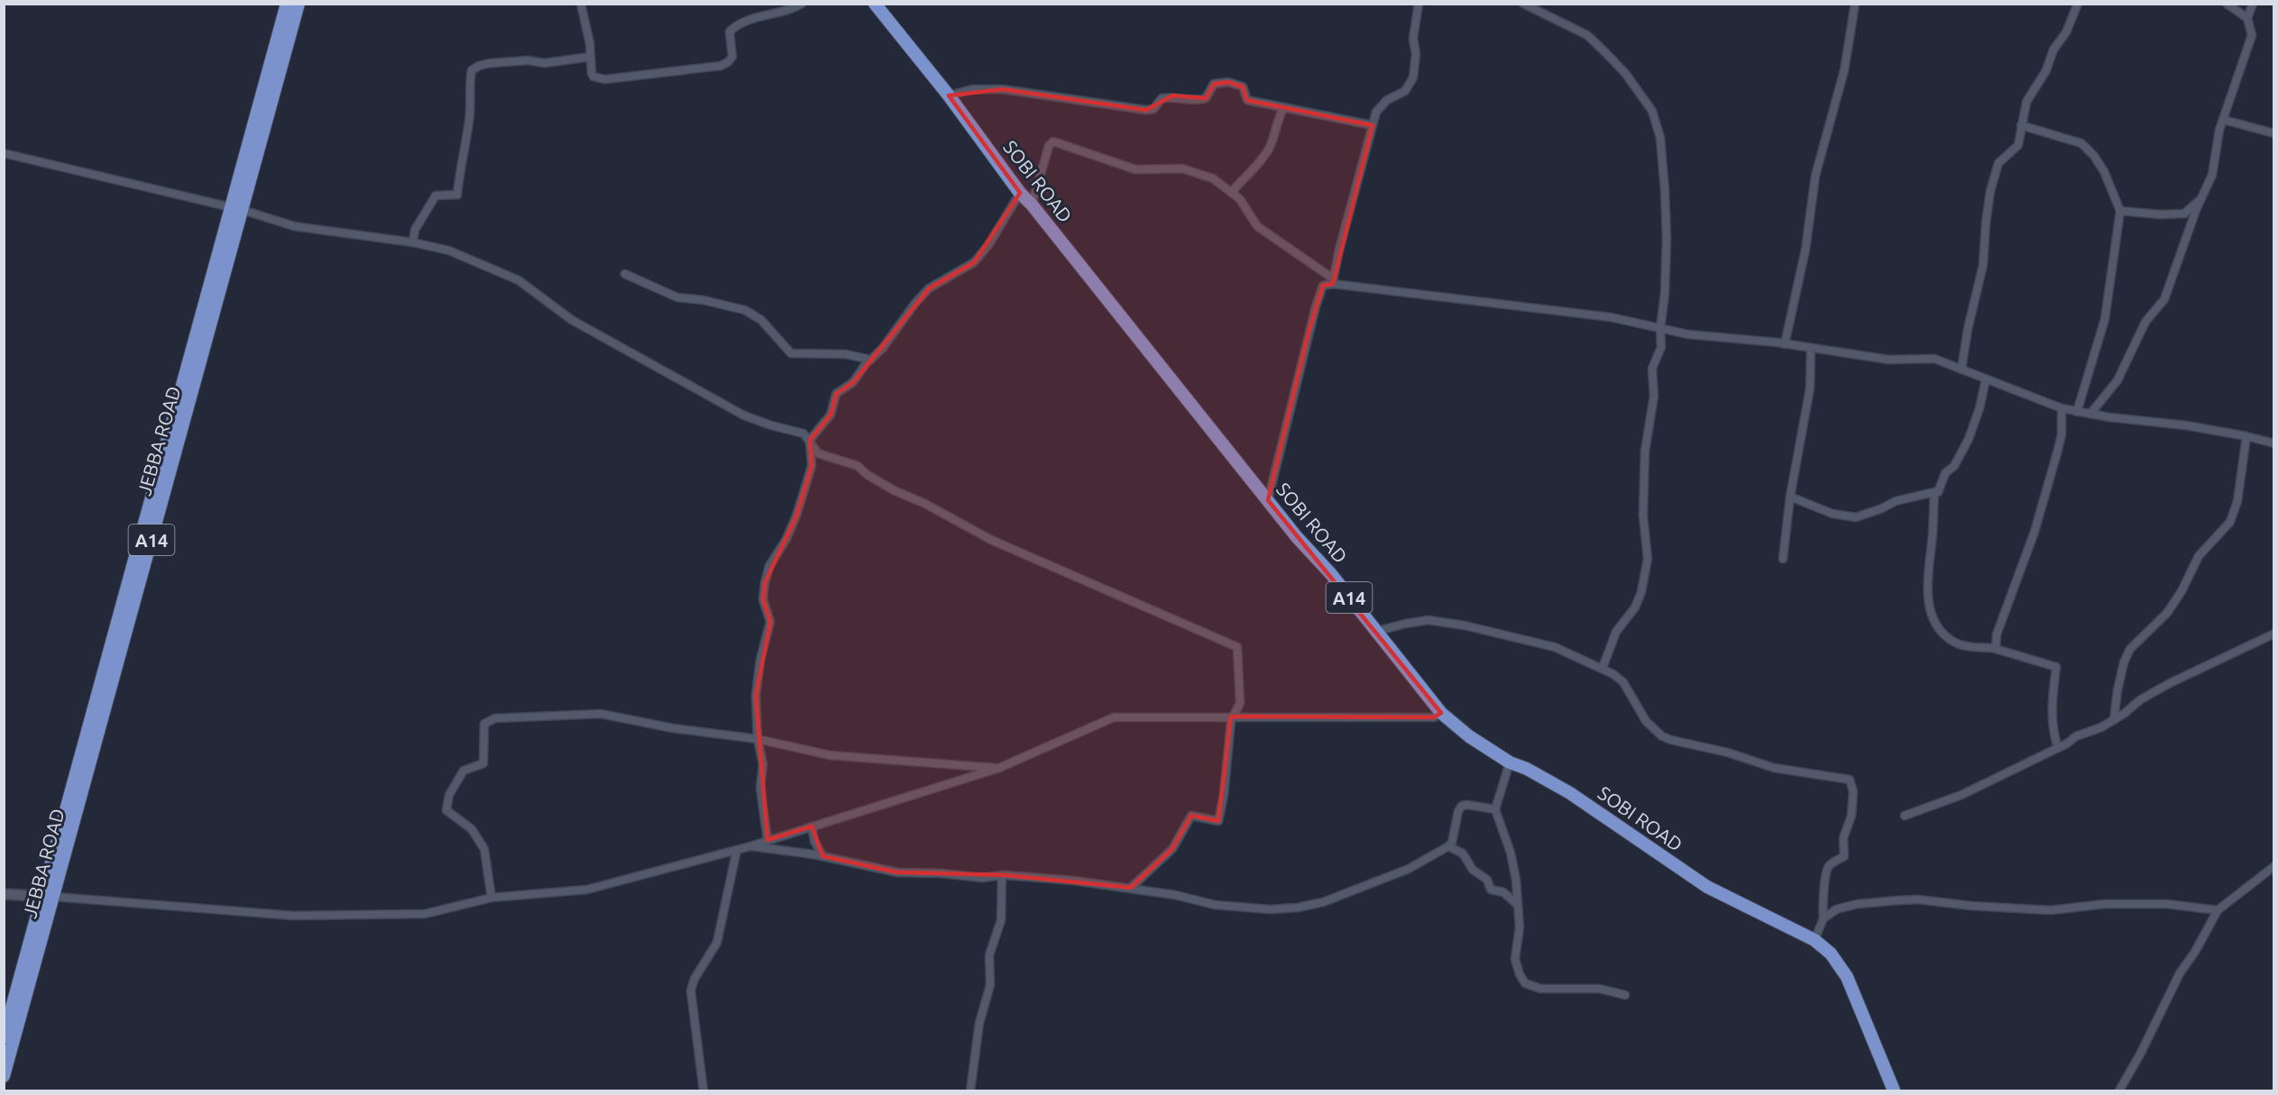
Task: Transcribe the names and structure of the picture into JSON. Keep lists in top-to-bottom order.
{
  "streets": {
    "highway": ["SOBI ROAD", "JEBBA ROAD", "A14"]
  },
  "crossings": [
    ["JEBBA ROAD", "A14"]
  ]
}
